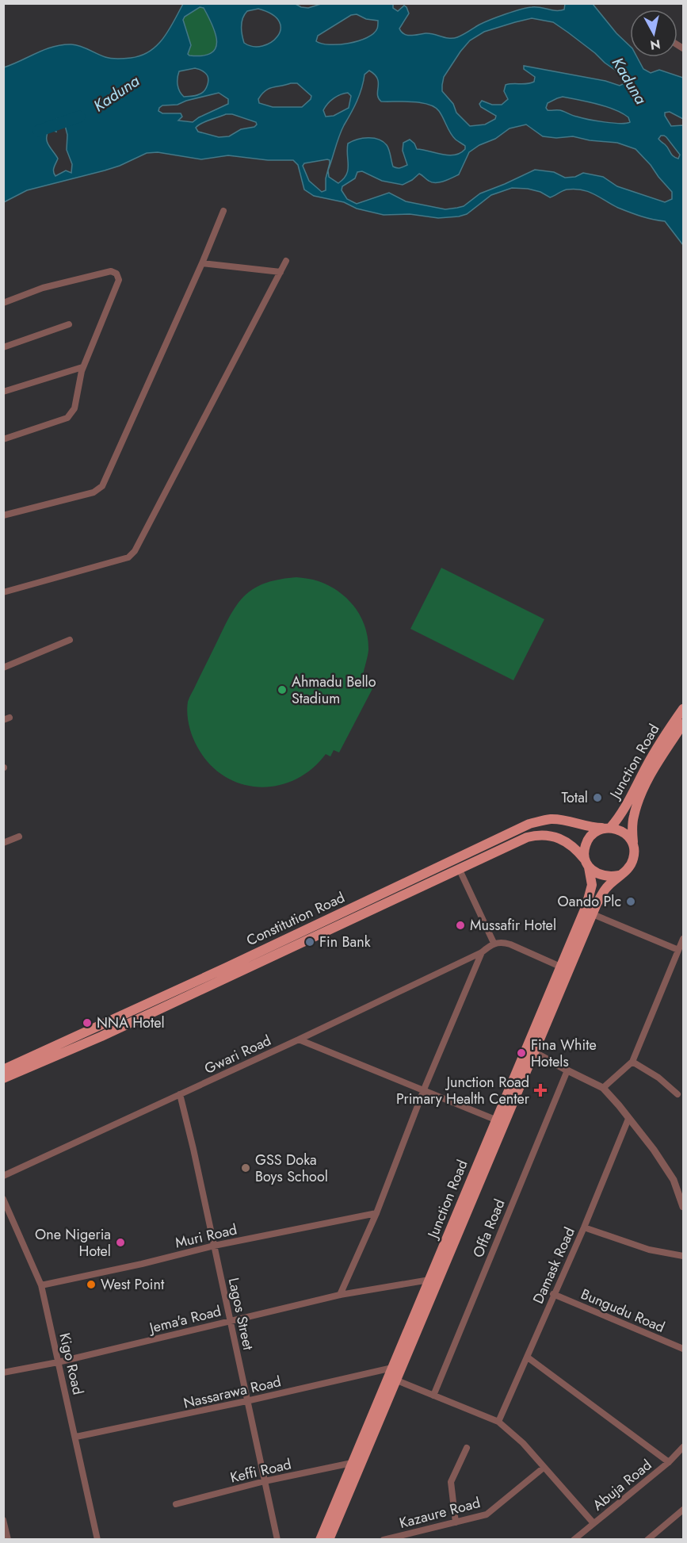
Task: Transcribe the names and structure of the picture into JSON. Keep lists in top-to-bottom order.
{
  "streets": {
    "main road": ["Junction Road", "Constitution Road"],
    "street": [
      "Gwari Road",
      "Offa Road",
      "Muri Road",
      "Damask Road",
      "Bungudu Road",
      "Lagos Street",
      "Jema'a Road",
      "Kigo Road",
      "Nassarawa Road",
      "Keffi Road",
      "Abuja Road",
      "Kazaure Road"
    ]
  },
  "crossings": [
    ["Junction Road", "Constitution Road"],
    ["Junction Road", "Jema'a Road"],
    ["Junction Road", "Nassarawa Road"],
    ["Junction Road", "Keffi Road"],
    ["Gwari Road", "Muri Road"],
    ["Gwari Road", "Lagos Street"],
    ["Gwari Road", "Jema'a Road"],
    ["Muri Road", "Lagos Street"],
    ["Muri Road", "Kigo Road"],
    ["Damask Road", "Bungudu Road"],
    ["Lagos Street", "Jema'a Road"],
    ["Lagos Street", "Nassarawa Road"],
    ["Lagos Street", "Keffi Road"],
    ["Jema'a Road", "Kigo Road"],
    ["Kigo Road", "Nassarawa Road"]
  ],
  "water": ["Kaduna"],
  "places": {
    "other": [
      "Ahmadu Bello Stadium",
      "Total",
      "Oando Plc",
      "Mussafir Hotel",
      "Fin Bank",
      "NNA Hotel",
      "Fina White Hotels",
      "GSS Doka Boys School",
      "One Nigeria Hotel",
      "West Point"
    ],
    "health": ["Junction Road Primary Health Center"]
  },
  "north": "bottom"
}
